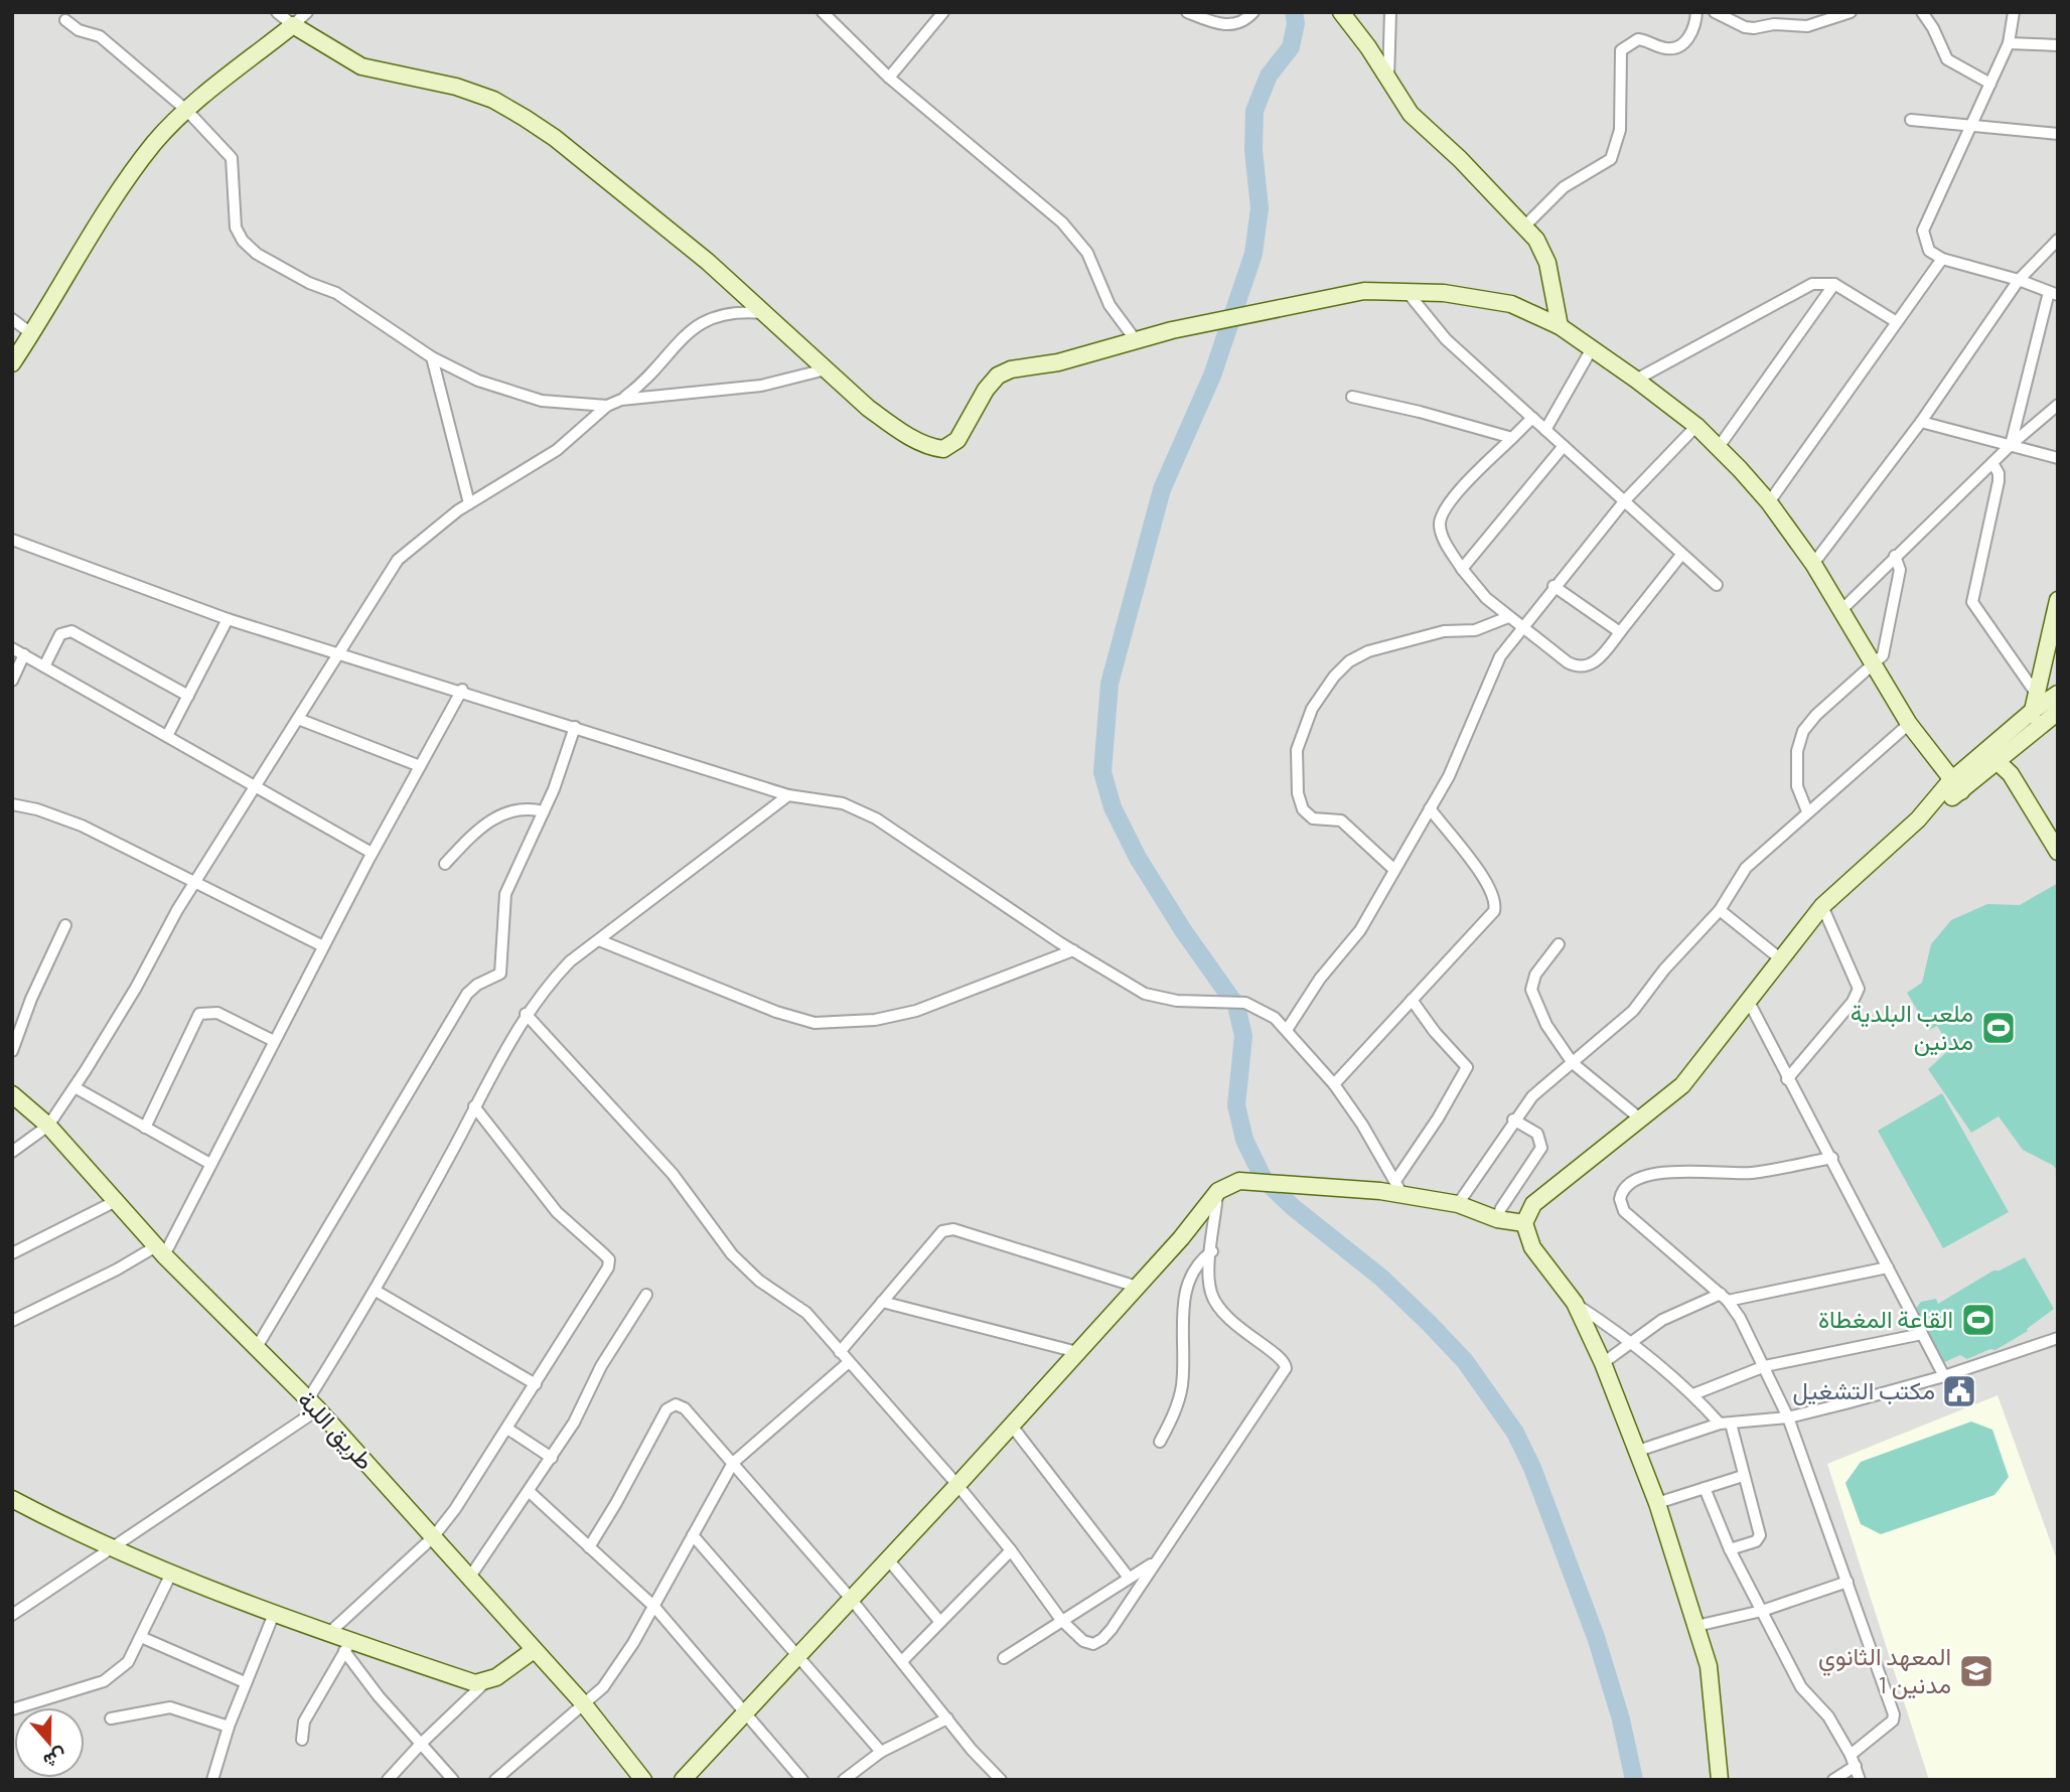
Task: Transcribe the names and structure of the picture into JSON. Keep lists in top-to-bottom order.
{
  "streets": {
    "street": ["طريق اللبة"]
  },
  "places": {
    "sports": ["ملعب البلدية مدنين", "القاعة المغطاة"],
    "public building": ["مكتب التشغيل"],
    "school or university": ["المعهد الثانوي مدنين 1"]
  },
  "north": "bottom"
}
